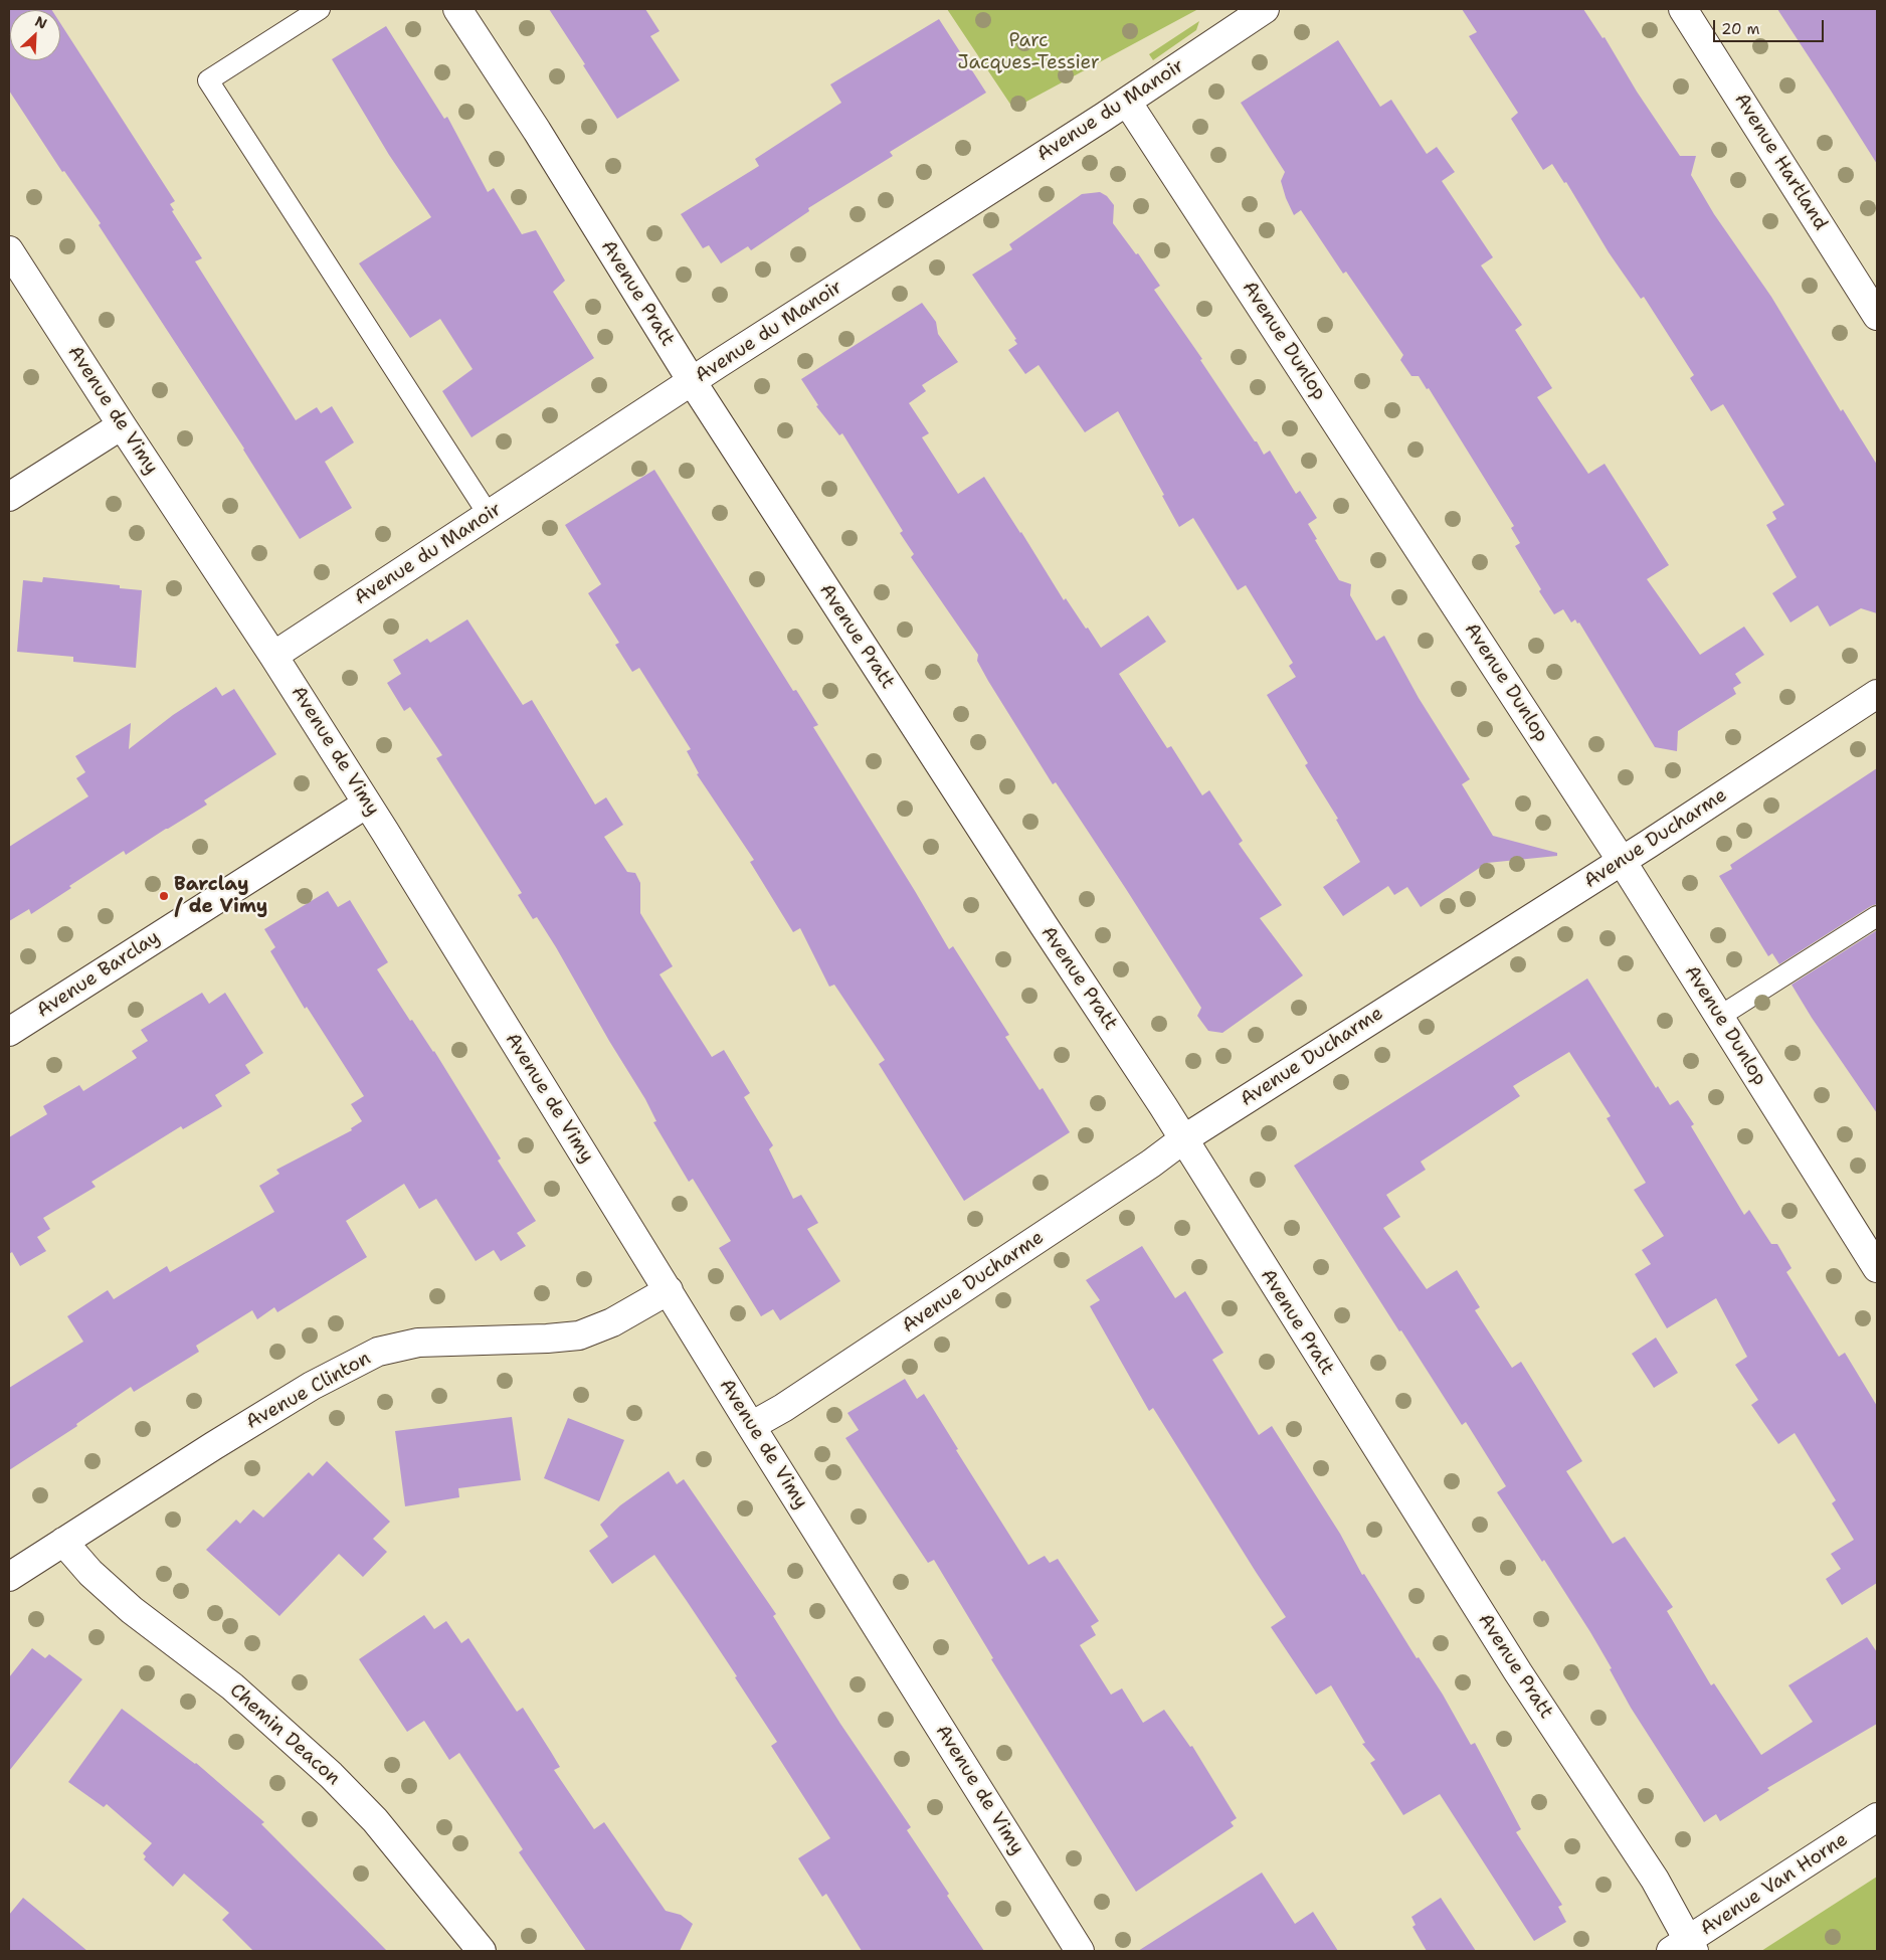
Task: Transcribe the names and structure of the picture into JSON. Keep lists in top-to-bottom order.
{
  "streets": {
    "street": [
      "Avenue du Manoir",
      "Avenue Hartland",
      "Avenue Pratt",
      "Avenue Dunlop",
      "Avenue de Vimy",
      "Avenue Ducharme",
      "Avenue Barclay",
      "Avenue Clinton",
      "Chemin Deacon",
      "Avenue Van Horne"
    ]
  },
  "crossings": [
    ["Avenue du Manoir", "Avenue Pratt"],
    ["Avenue du Manoir", "Avenue Dunlop"],
    ["Avenue du Manoir", "Avenue de Vimy"],
    ["Avenue Pratt", "Avenue Ducharme"],
    ["Avenue Pratt", "Avenue Van Horne"],
    ["Avenue Dunlop", "Avenue Ducharme"],
    ["Avenue de Vimy", "Avenue Ducharme"],
    ["Avenue de Vimy", "Avenue Barclay"],
    ["Avenue de Vimy", "Avenue Clinton"],
    ["Avenue Clinton", "Chemin Deacon"]
  ],
  "parks": ["Parc Jacques-Tessier"],
  "places": ["Barclay / de Vimy"],
  "scale_bar": "20 m",
  "north": "top right"
}
